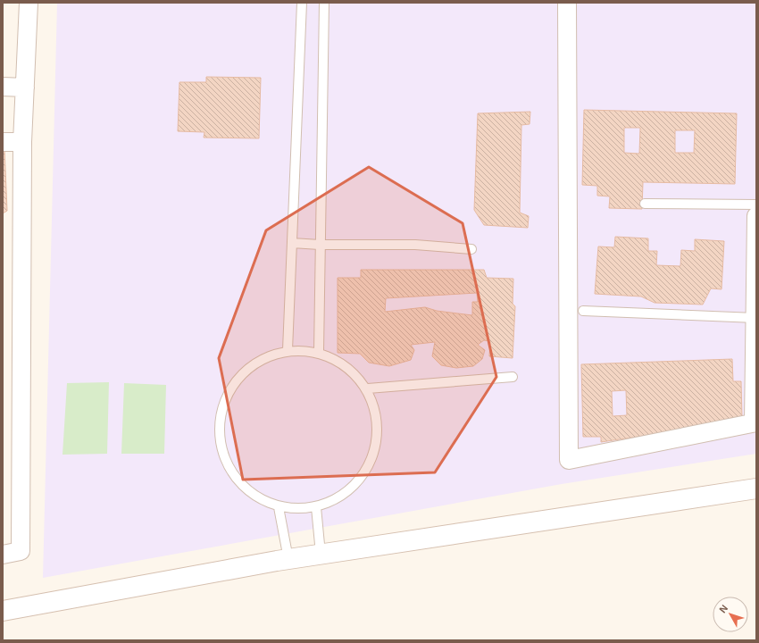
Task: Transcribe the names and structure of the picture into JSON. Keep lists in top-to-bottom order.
{
  "north": "top left"
}
